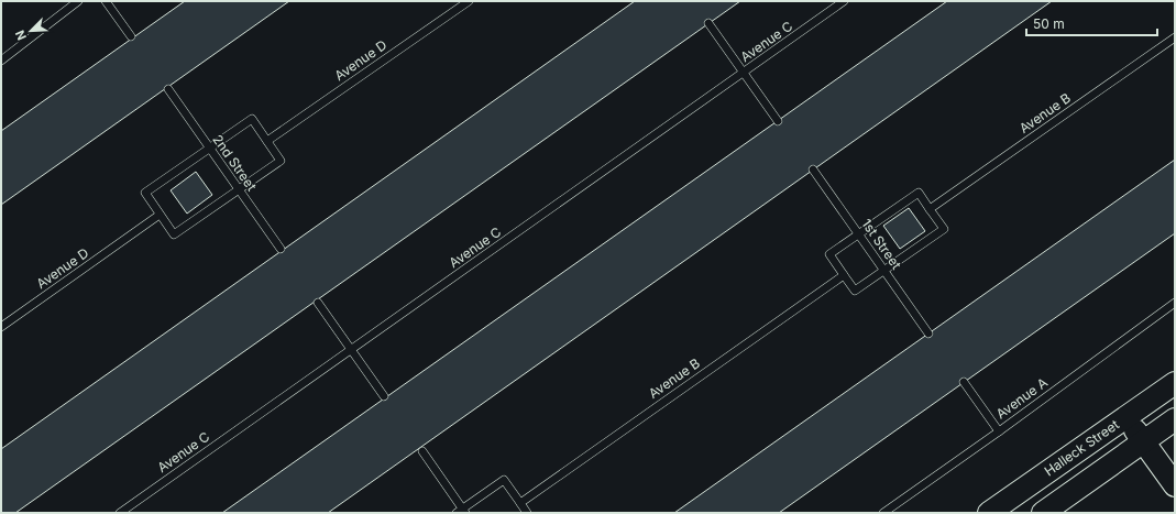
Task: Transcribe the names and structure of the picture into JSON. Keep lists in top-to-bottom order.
{
  "streets": {
    "main road": ["Halleck Street"],
    "lane": [
      "Avenue C",
      "Avenue D",
      "Avenue B",
      "2nd Street",
      "1st Street",
      "Avenue A"
    ]
  },
  "scale_bar": "50 m",
  "north": "bottom left"
}
